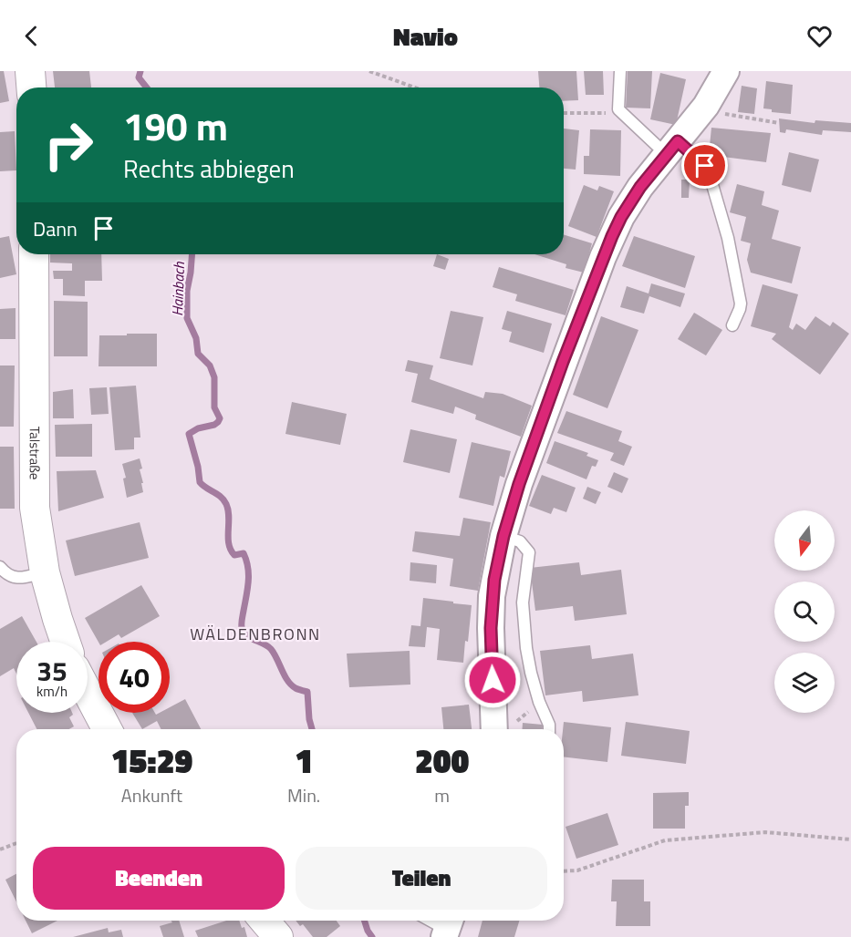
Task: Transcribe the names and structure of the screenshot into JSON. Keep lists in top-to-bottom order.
{
  "streets": {
    "main road": ["Talstraße"]
  },
  "districts": ["WÄLDENBRONN"],
  "water": ["Hainbach"],
  "north": "bottom",
  "page": {
    "header": "Navio",
    "turn": ["190 m", "Rechts abbiegen"],
    "then": "Dann",
    "speed": "35 km/h",
    "limit": "40",
    "eta": [
      "15:29",
      "Ankunft",
      "1",
      "Min.",
      "200",
      "m"
    ],
    "buttons": ["Beenden", "Teilen"]
  }
}
